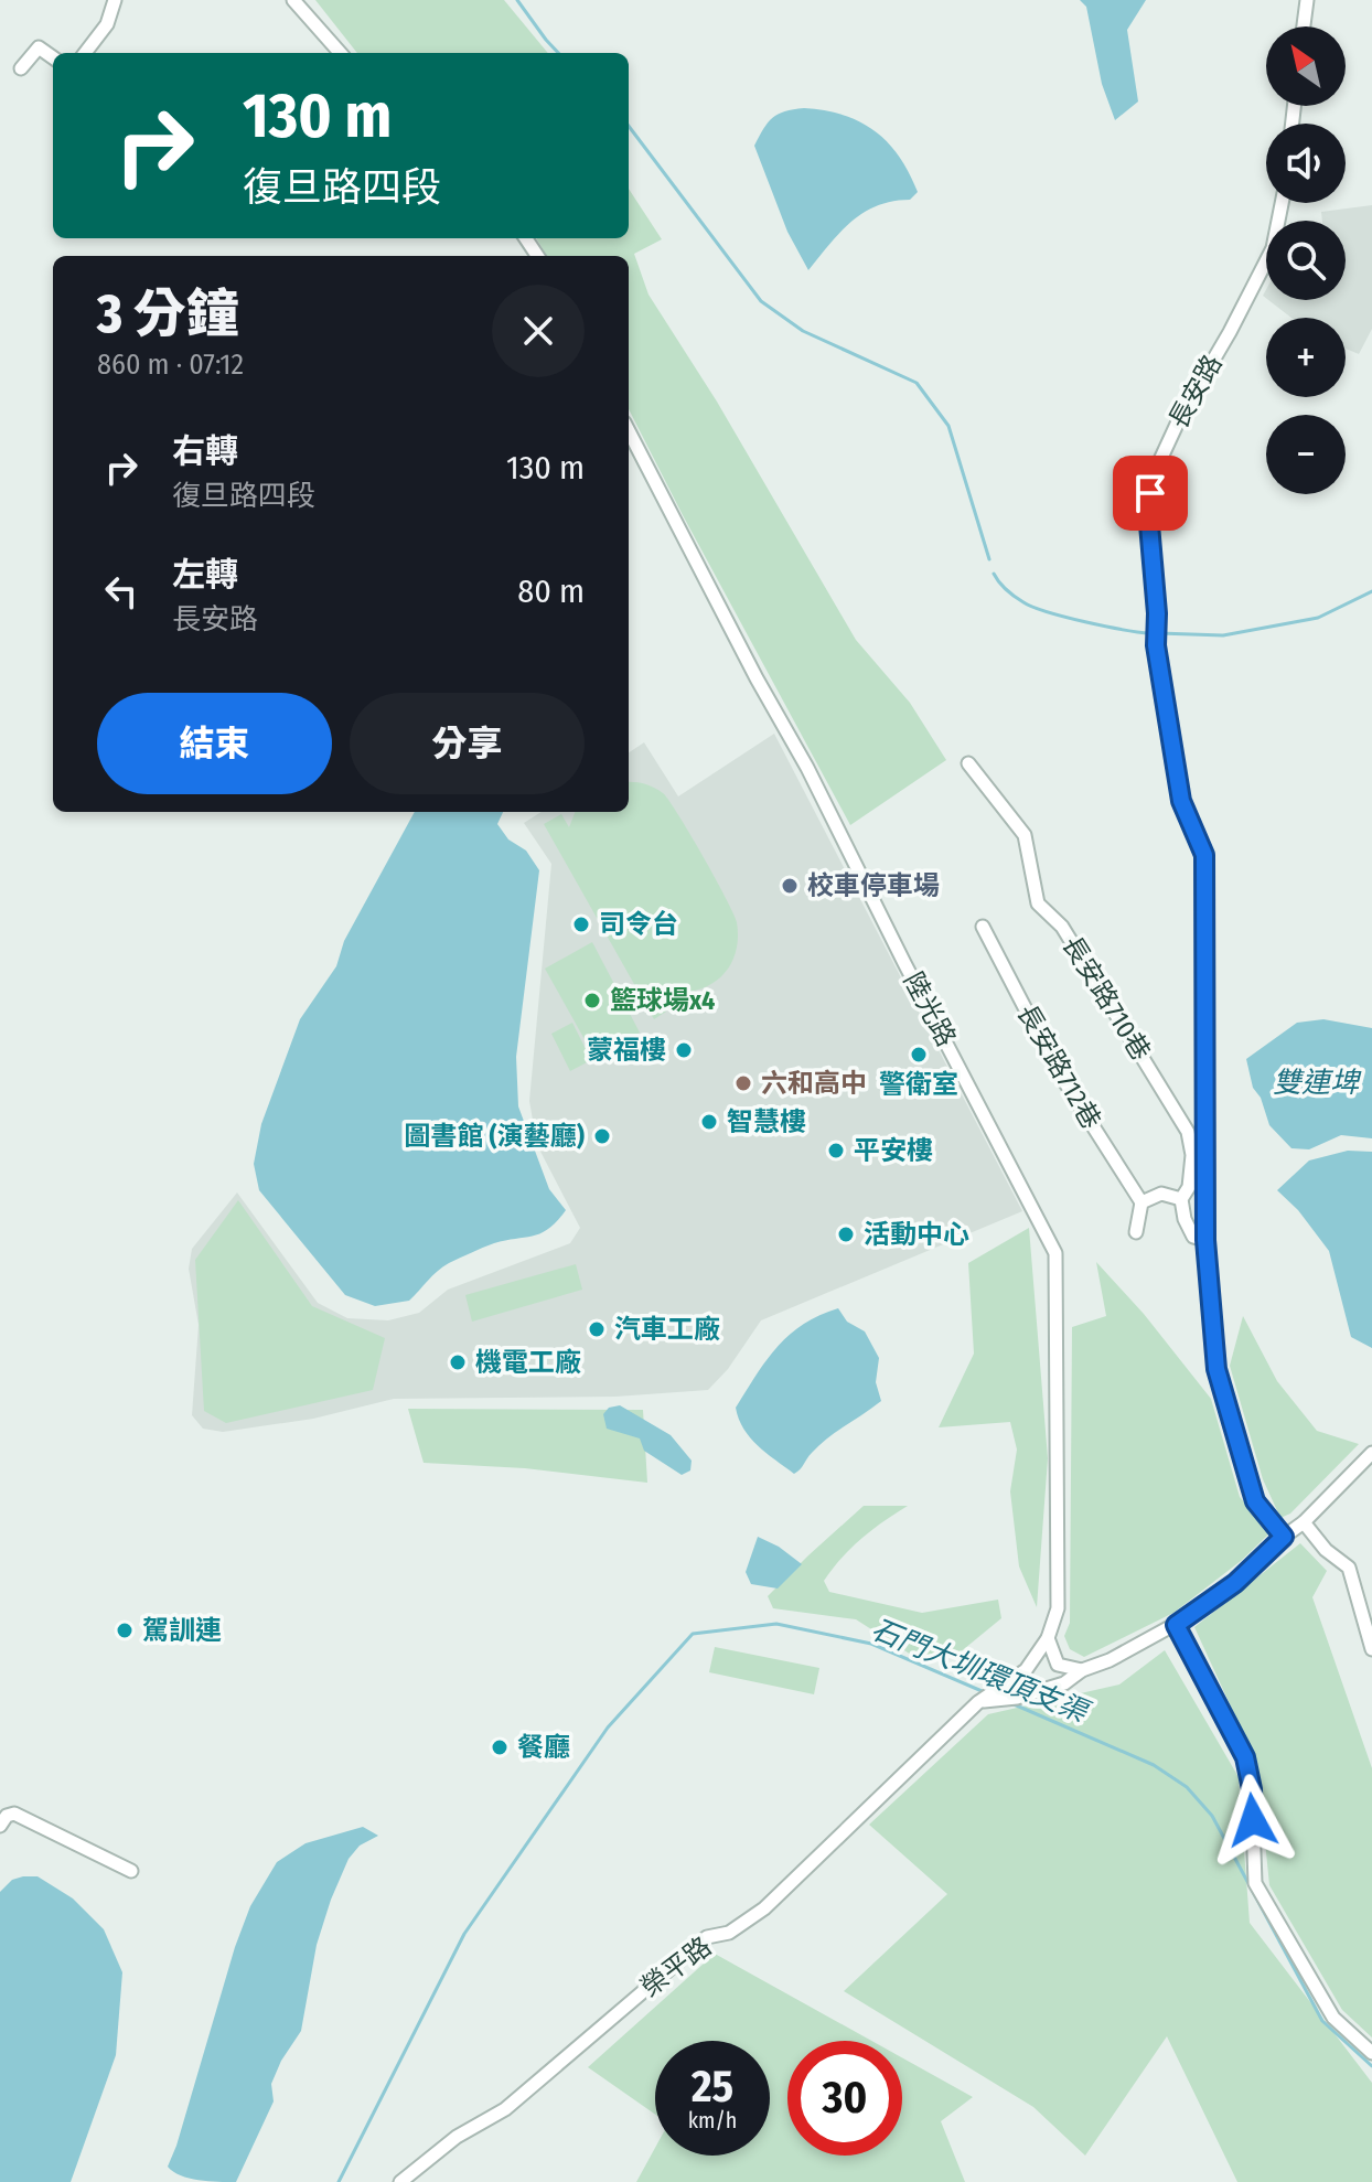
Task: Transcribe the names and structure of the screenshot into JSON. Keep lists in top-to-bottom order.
{
  "streets": {
    "street": [
      "長安路",
      "長安路710巷",
      "陸光路",
      "長安路712巷",
      "榮平路"
    ]
  },
  "crossings": [
    ["陸光路", "榮平路"]
  ],
  "water": ["雙連埤", "石門大圳環頂支渠"],
  "places": [
    "校車停車場",
    "司令台",
    "籃球場x4",
    "蒙福樓",
    "警衛室",
    "六和高中",
    "智慧樓",
    "圖書館 (演藝廳)",
    "平安樓",
    "活動中心",
    "汽車工廠",
    "機電工廠",
    "駕訓連",
    "餐廳"
  ],
  "north": "top left",
  "page": {
    "map_buttons": ["+", "−"],
    "turn": ["130 m", "復旦路四段"],
    "heading": ["3 分鐘", "860 m · 07:12"],
    "list": [
      {
        "name": "右轉",
        "note": "復旦路四段",
        "value": "130 m"
      },
      {
        "name": "左轉",
        "note": "長安路",
        "value": "80 m"
      }
    ],
    "buttons": ["結束", "分享"],
    "speed": "25 km/h",
    "limit": "30"
  }
}
